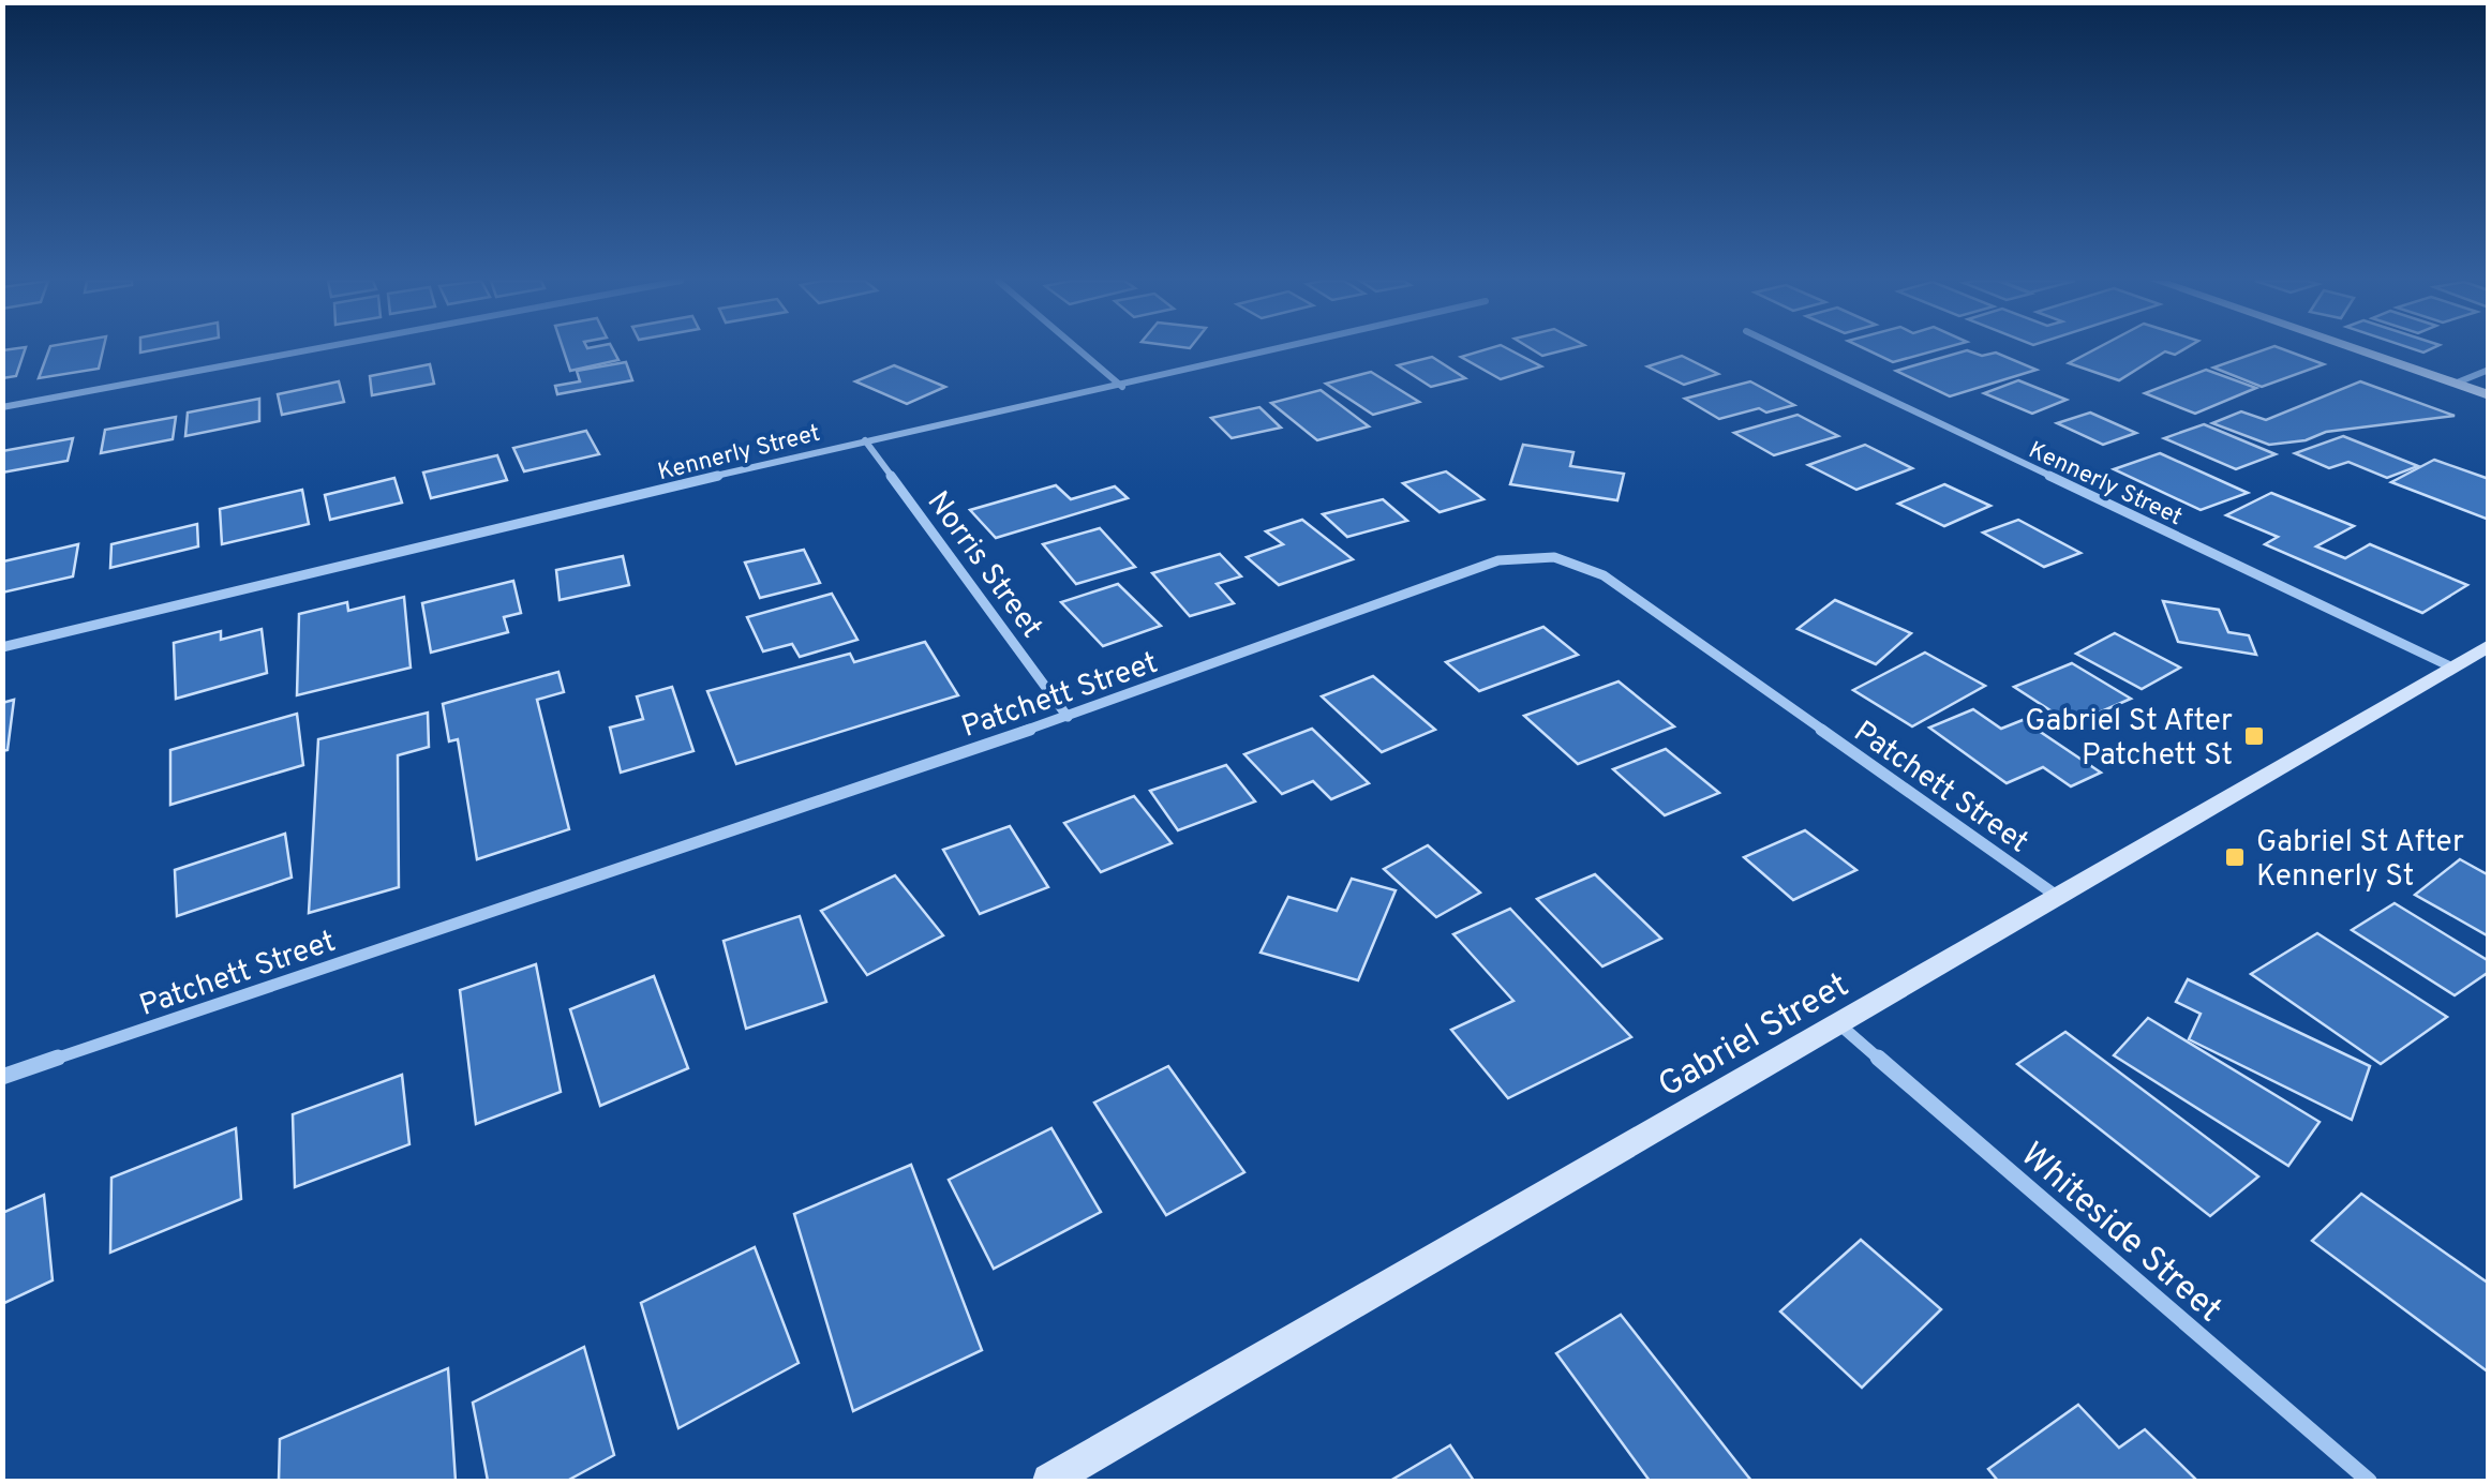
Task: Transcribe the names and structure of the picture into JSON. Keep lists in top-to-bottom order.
{
  "streets": {
    "street": [
      "Kennerly Street",
      "Norris Street",
      "Patchett Street",
      "Gabriel Street",
      "Whiteside Street"
    ]
  },
  "crossings": [
    ["Kennerly Street", "Norris Street"],
    ["Kennerly Street", "Gabriel Street"],
    ["Norris Street", "Patchett Street"],
    ["Patchett Street", "Gabriel Street"],
    ["Gabriel Street", "Whiteside Street"]
  ],
  "places": {
    "transit": ["Gabriel St After Patchett St", "Gabriel St After Kennerly St"]
  }
}
